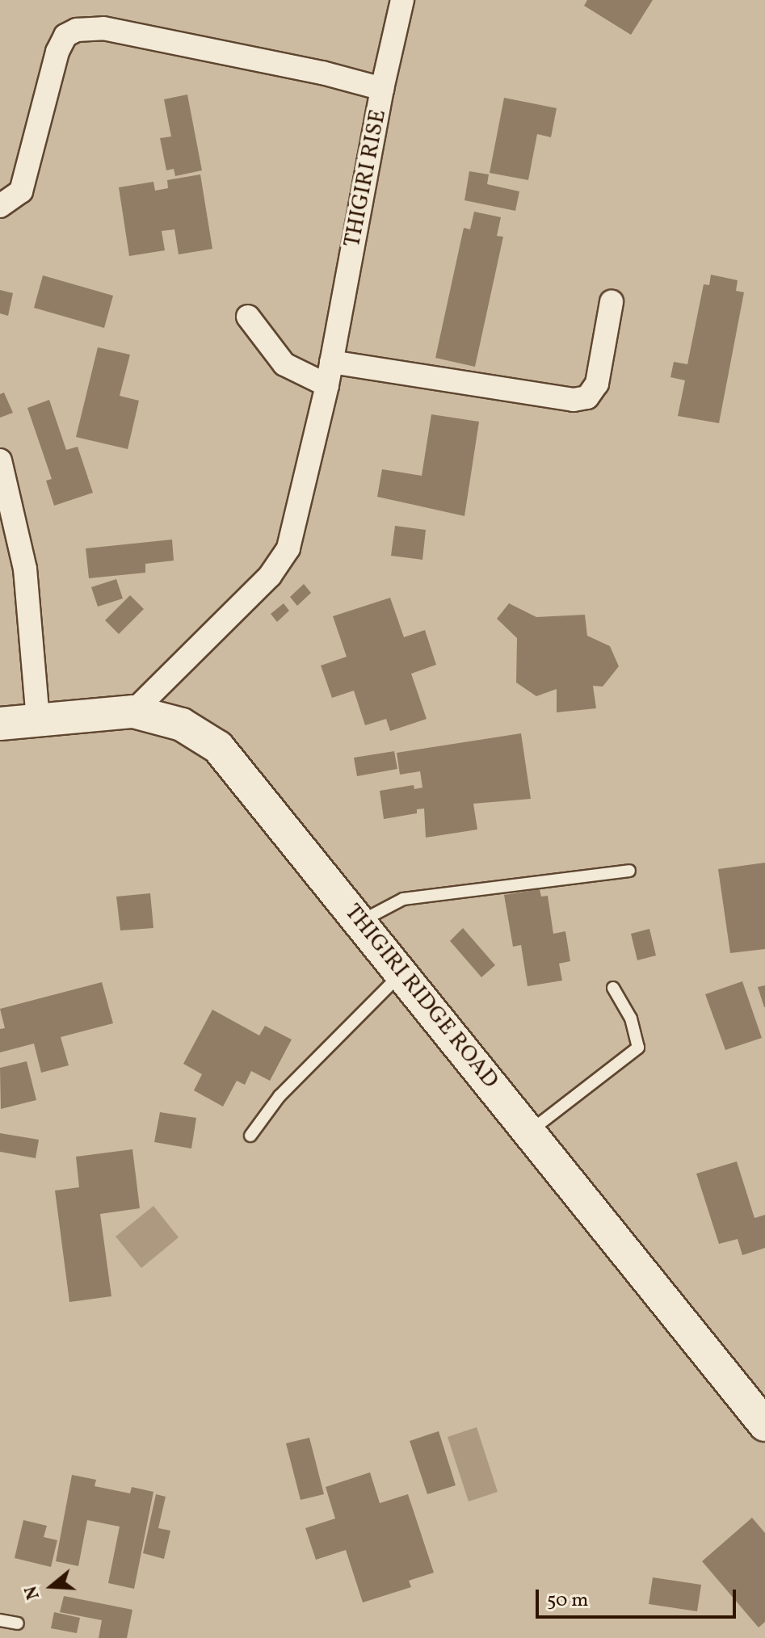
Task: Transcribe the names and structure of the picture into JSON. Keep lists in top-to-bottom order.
{
  "streets": {
    "street": ["THIGIRI RISE", "THIGIRI RIDGE ROAD"]
  },
  "crossings": [
    ["THIGIRI RISE", "THIGIRI RIDGE ROAD"]
  ],
  "scale_bar": "50 m",
  "north": "left"
}
